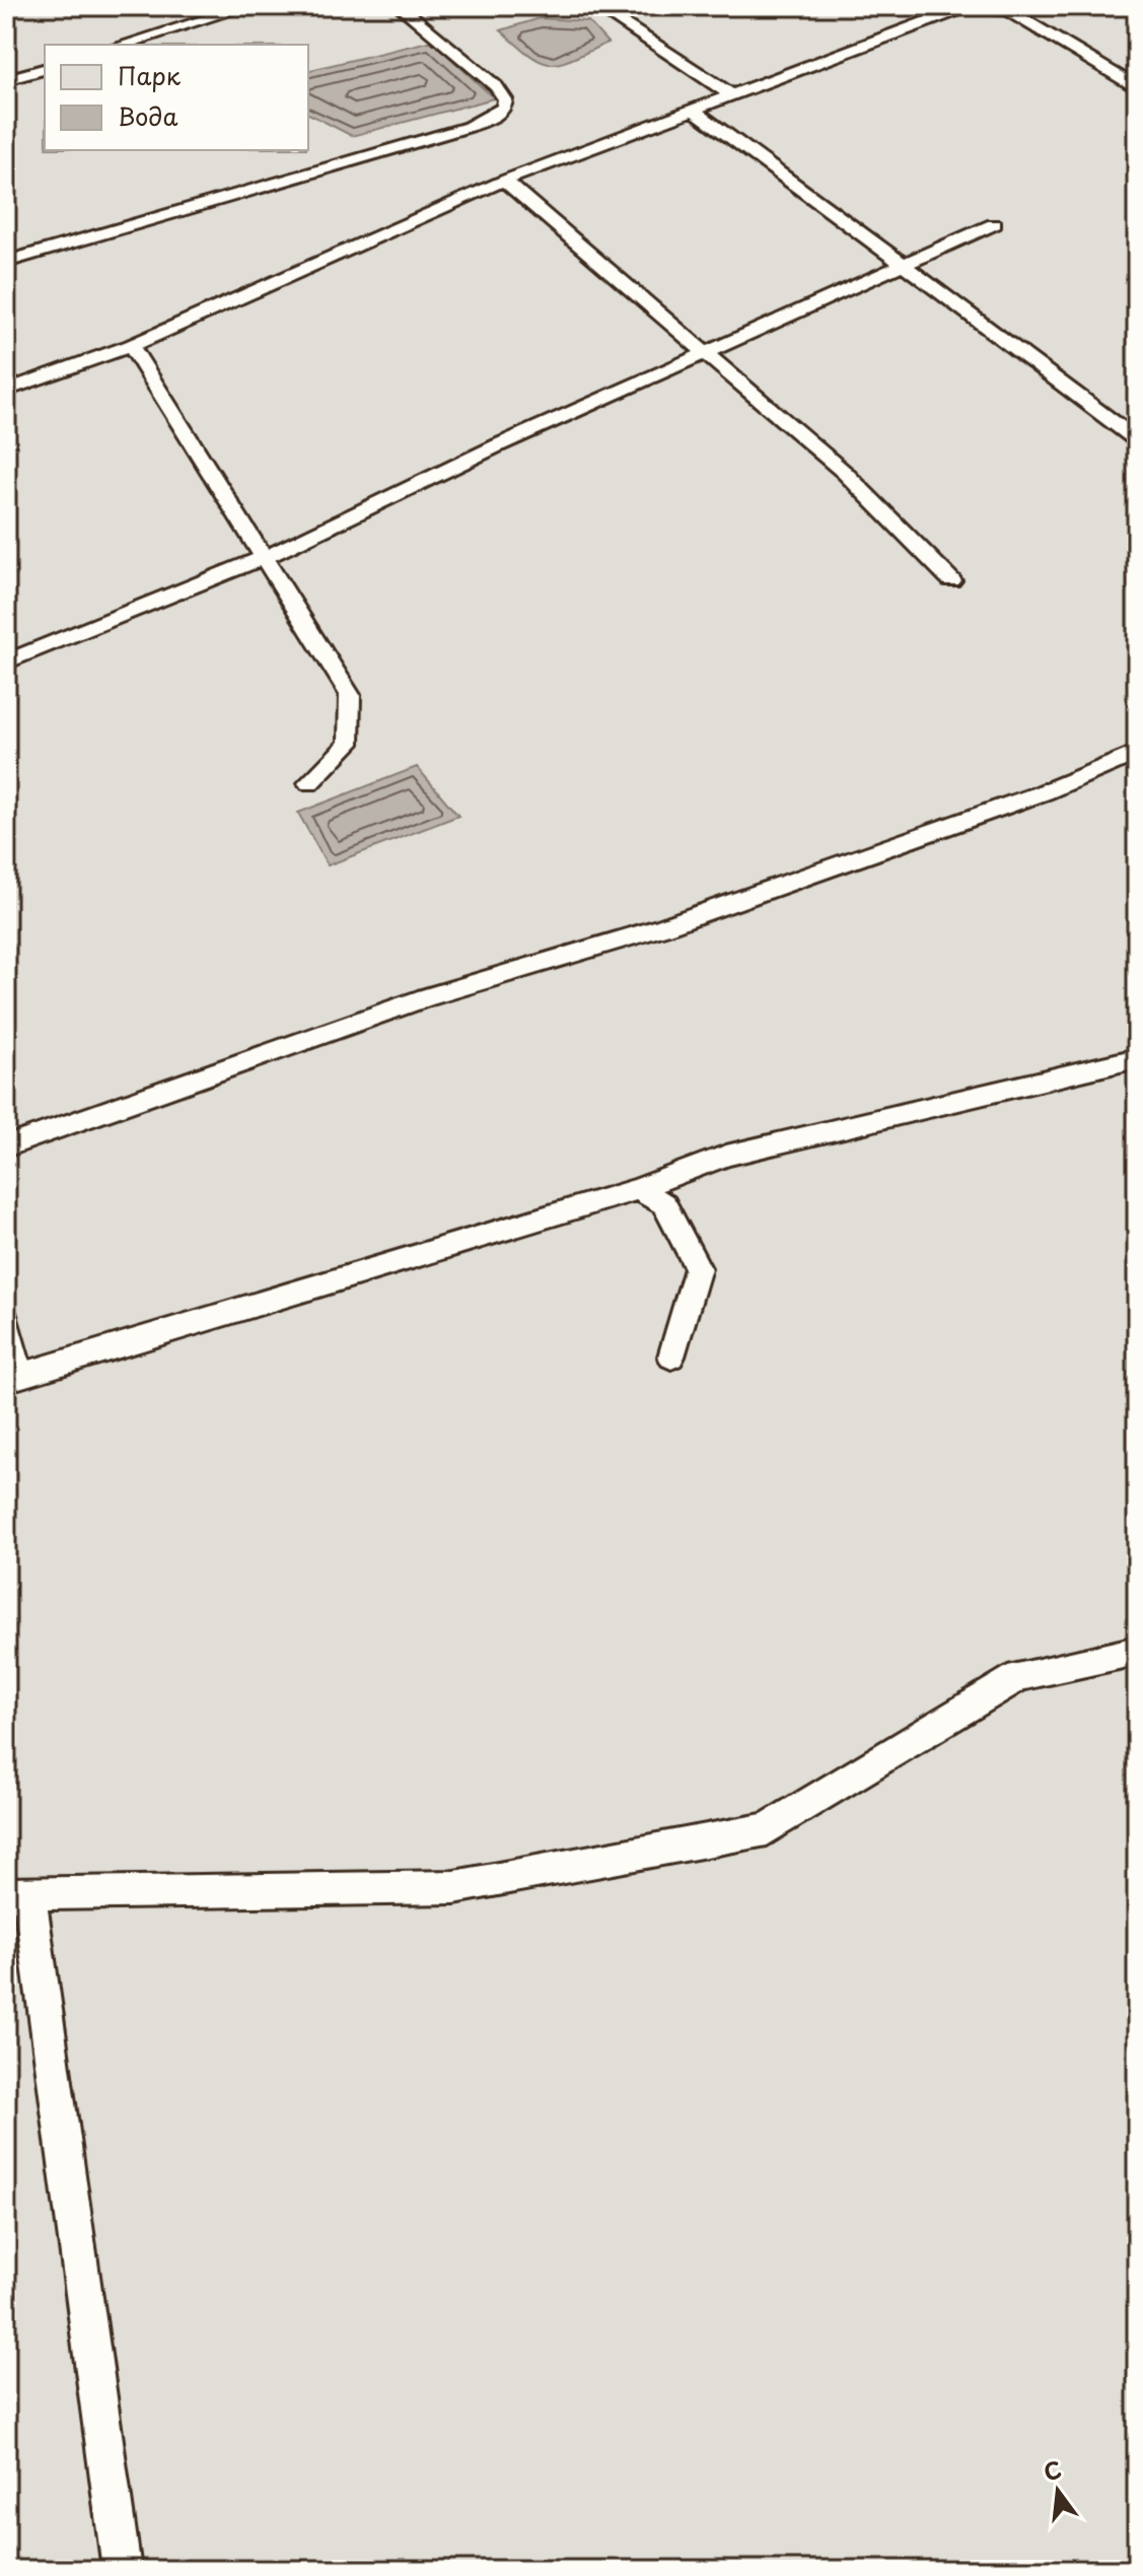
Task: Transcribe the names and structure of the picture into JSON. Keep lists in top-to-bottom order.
{
  "legend": ["Парк", "Вода"],
  "north": "top"
}
